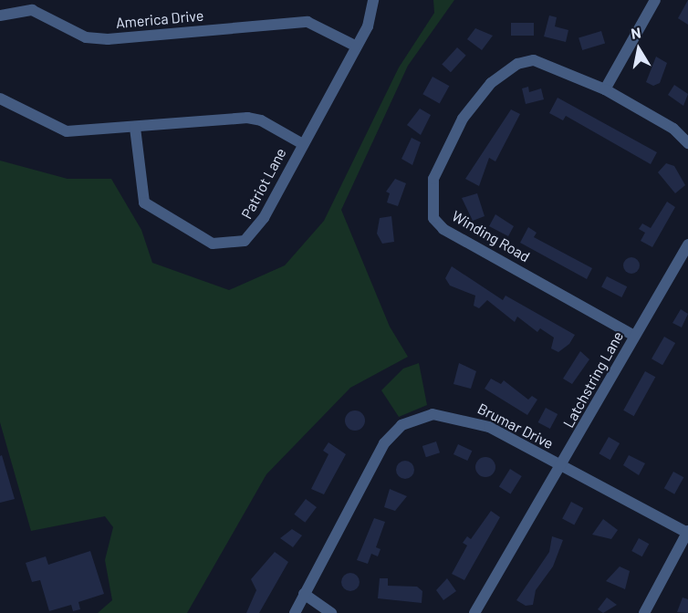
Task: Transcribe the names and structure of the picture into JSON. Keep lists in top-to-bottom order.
{
  "streets": {
    "street": [
      "America Drive",
      "Patriot Lane",
      "Winding Road",
      "Latchstring Lane",
      "Brumar Drive"
    ]
  },
  "crossings": [
    ["America Drive", "Patriot Lane"],
    ["Winding Road", "Latchstring Lane"],
    ["Latchstring Lane", "Brumar Drive"]
  ],
  "north": "top"
}
